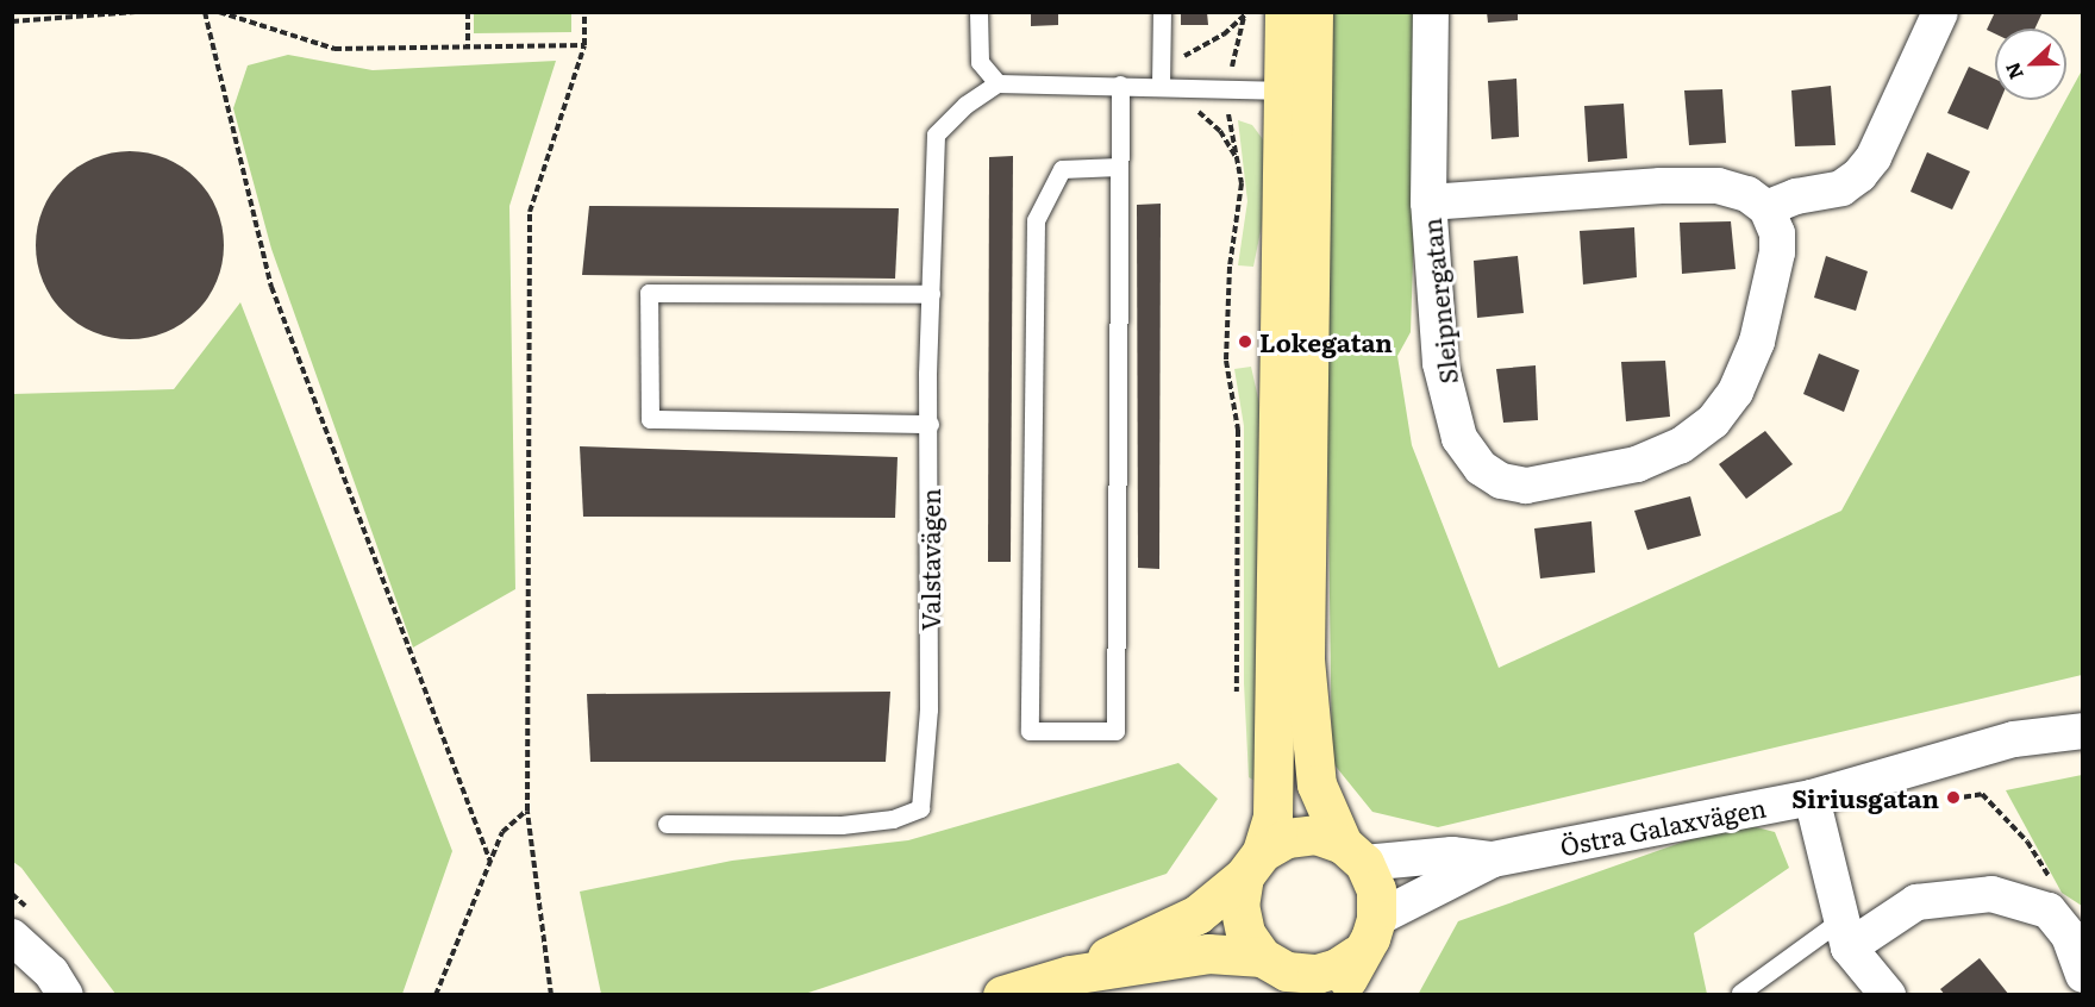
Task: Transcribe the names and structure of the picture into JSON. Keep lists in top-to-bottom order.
{
  "streets": {
    "street": ["Sleipnergatan", "Östra Galaxvägen"],
    "lane": ["Valstavägen"]
  },
  "places": ["Lokegatan", "Siriusgatan"],
  "north": "left"
}
